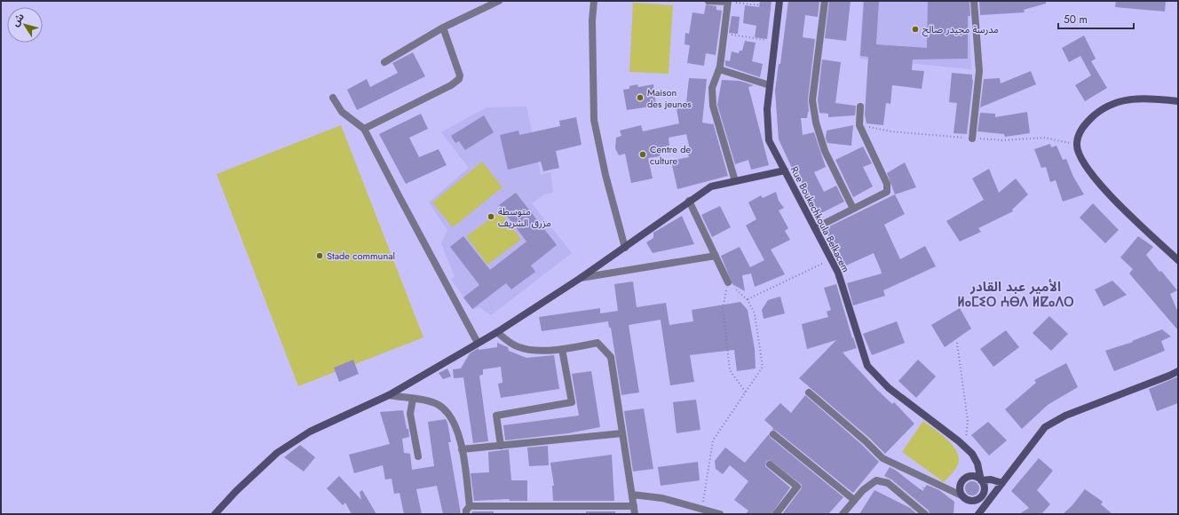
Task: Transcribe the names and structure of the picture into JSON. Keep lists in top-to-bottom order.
{
  "streets": {
    "street": ["Rue Boukechkoula Belkacem"]
  },
  "districts": ["الأمير عبد القادر ⵍⴰⵎⵉⵔ ⵄⴱⴷ ⵍⵇⴰⴷⵔ"],
  "places": [
    "مدرسة مجيدر صالح",
    "Maison des jeunes",
    "Centre de culture",
    "متوسطة مزرق الشريف",
    "Stade communal"
  ],
  "scale_bar": "50 m",
  "north": "top left"
}
